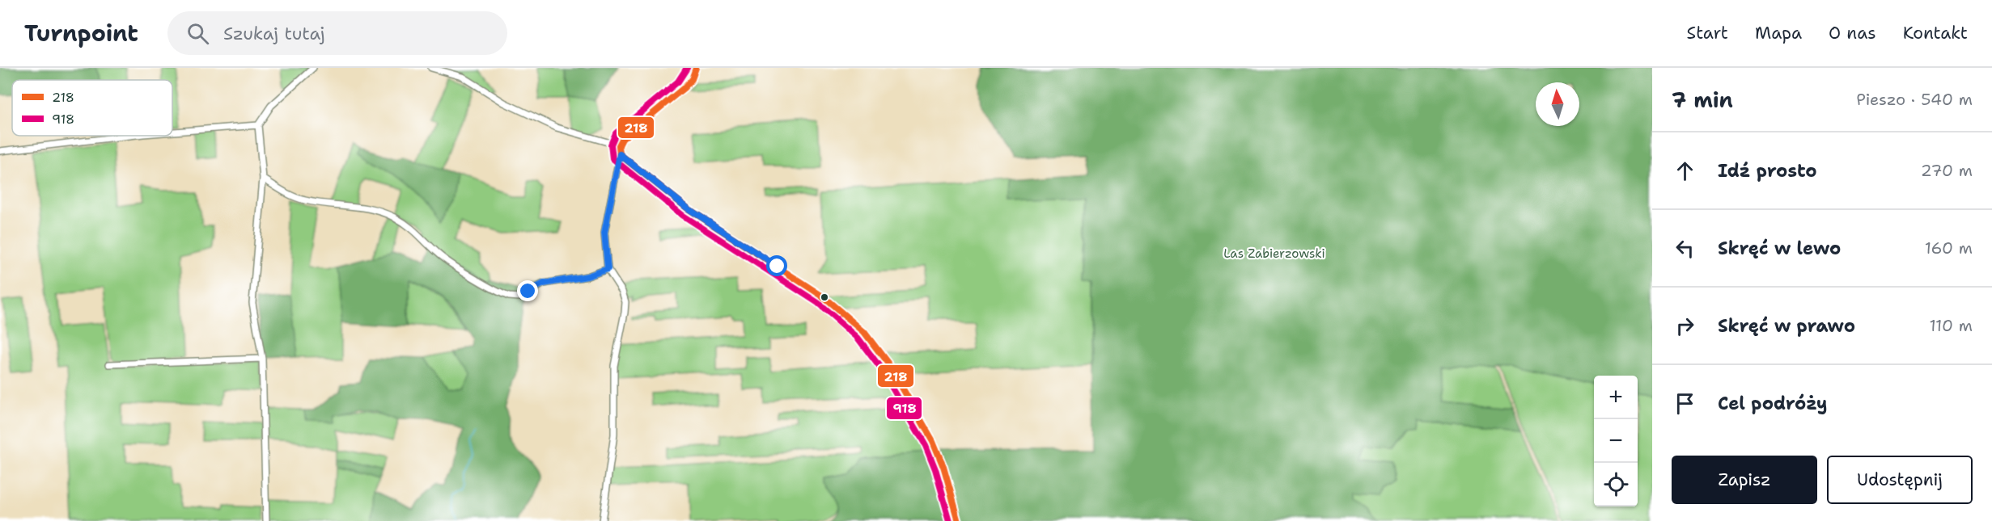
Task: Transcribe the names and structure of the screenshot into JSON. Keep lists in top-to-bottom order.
{
  "parks": ["Las Zabierzowski"],
  "lines": ["transit line 218", "transit line 918"],
  "legend": ["218", "918"],
  "north": "top",
  "page": {
    "header": "Turnpoint",
    "search": "Szukaj tutaj",
    "nav": [
      "Start",
      "Mapa",
      "O nas",
      "Kontakt"
    ],
    "heading": ["7 min", "Pieszo · 540 m"],
    "list": [
      ["Idź prosto", "270 m"],
      ["Skręć w lewo", "160 m"],
      ["Skręć w prawo", "110 m"],
      "Cel podróży"
    ],
    "map_buttons": ["+", "−"],
    "buttons": ["Zapisz", "Udostępnij"]
  }
}
